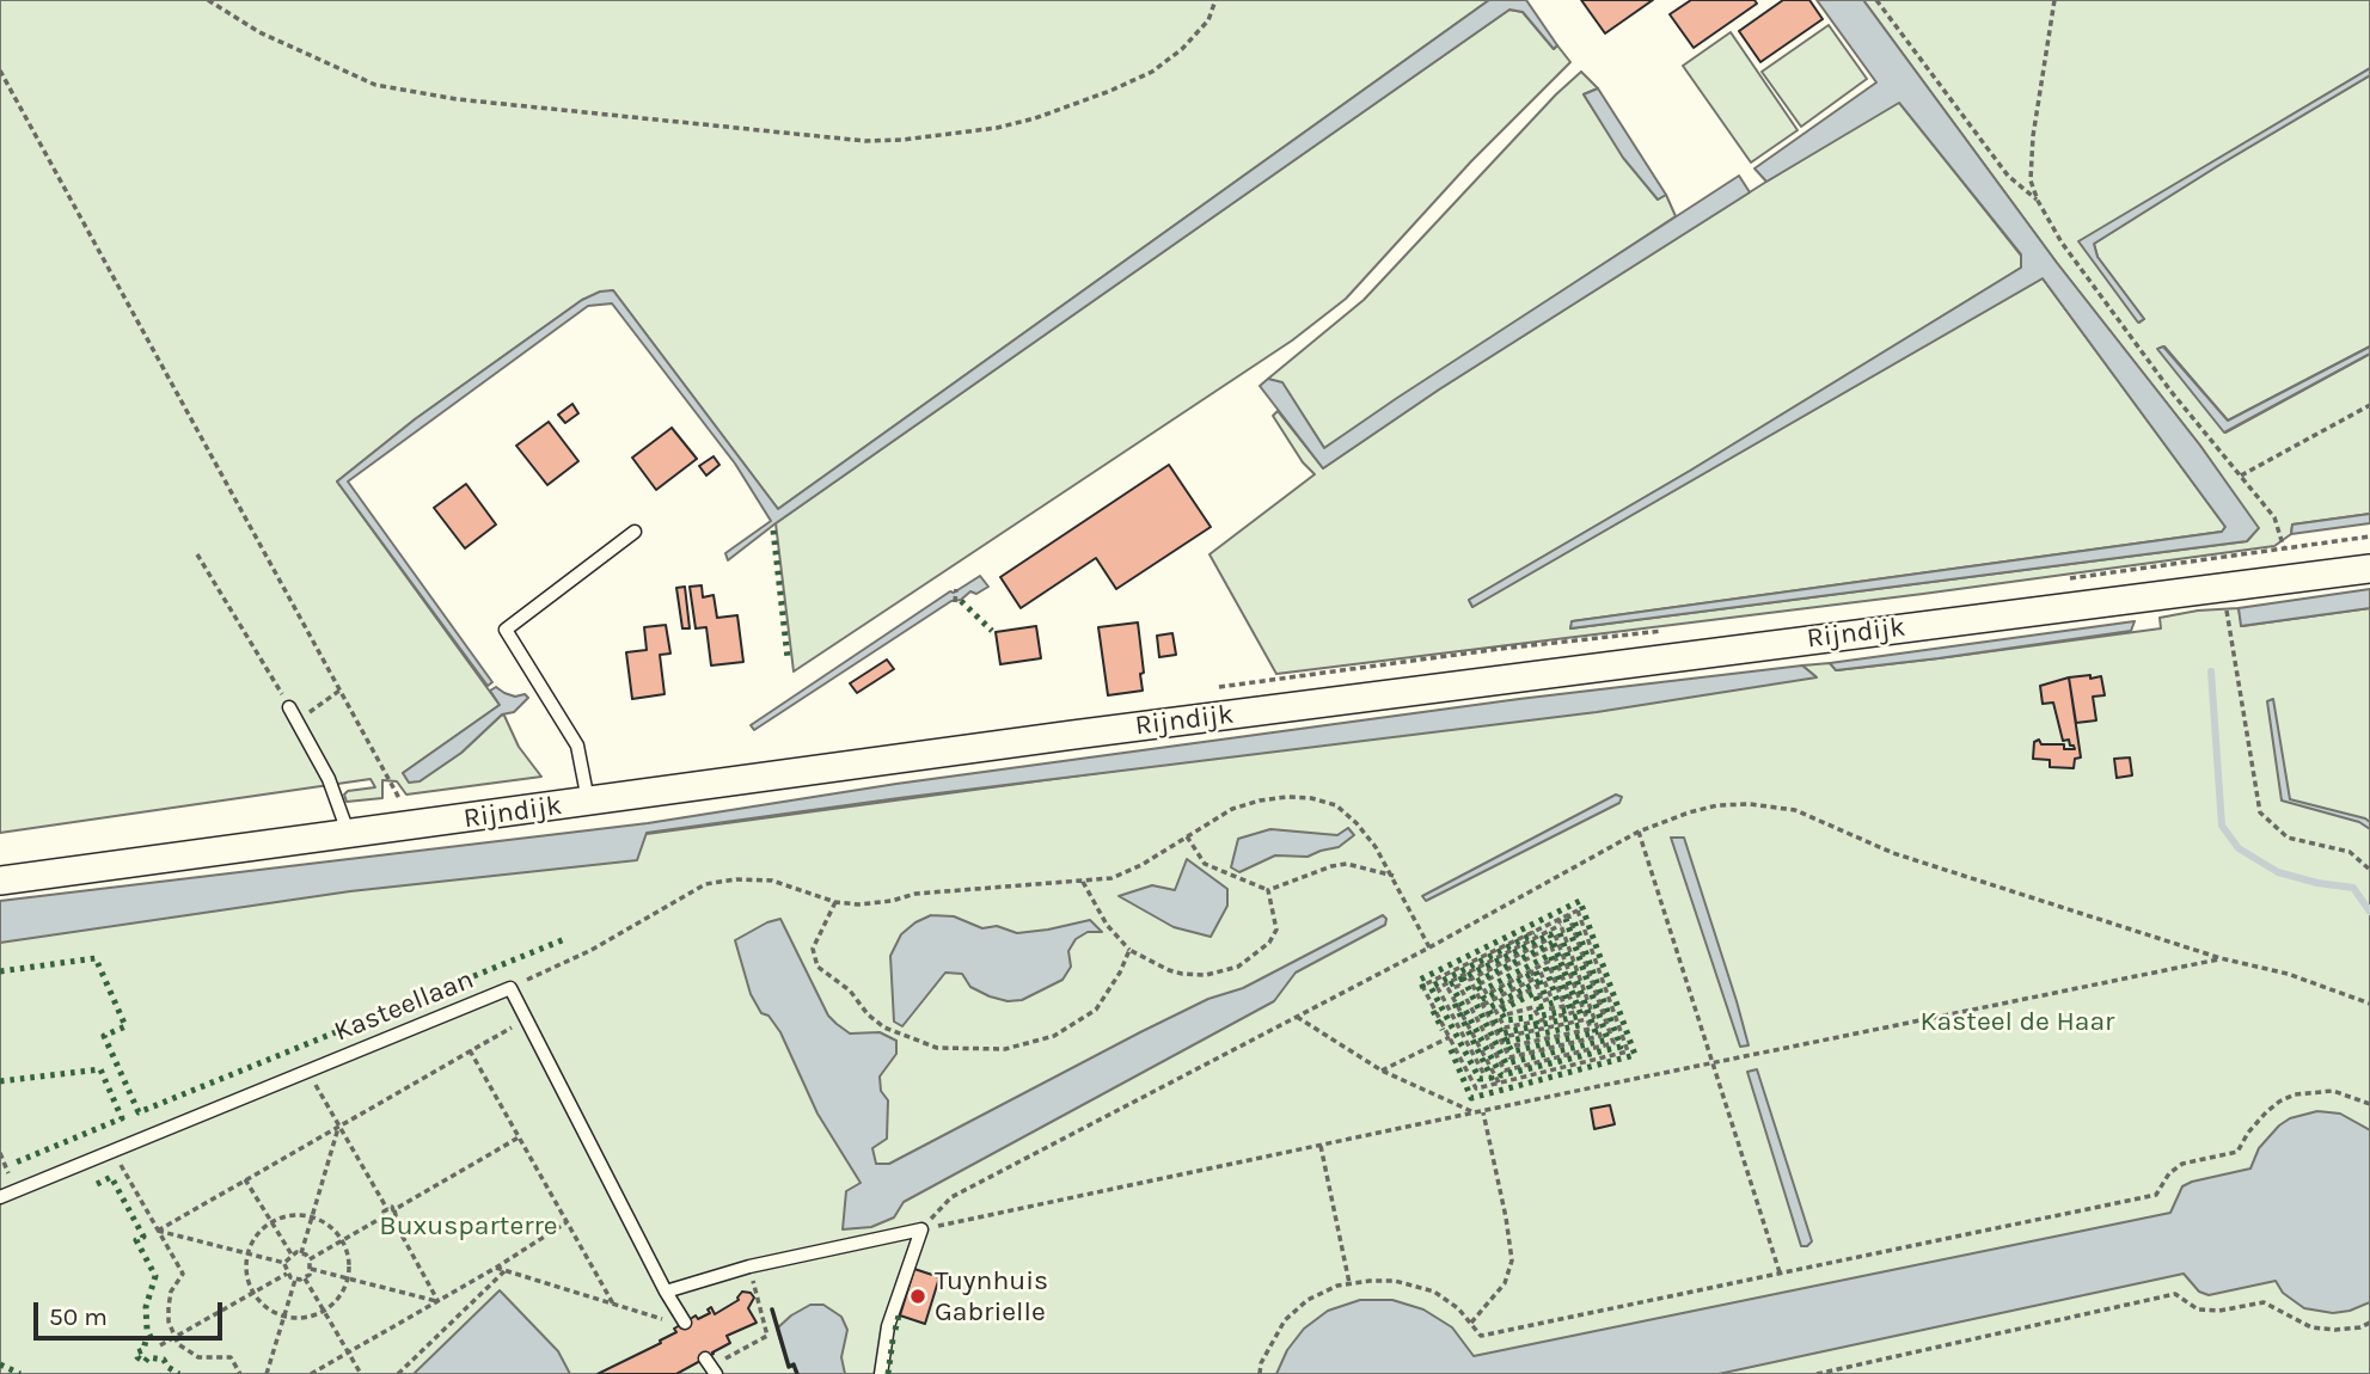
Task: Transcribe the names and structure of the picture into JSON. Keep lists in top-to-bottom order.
{
  "streets": {
    "street": ["Rijndijk"],
    "lane": ["Kasteellaan"]
  },
  "parks": ["Kasteel de Haar", "Buxusparterre"],
  "places": ["Tuynhuis Gabrielle"],
  "scale_bar": "50 m"
}
